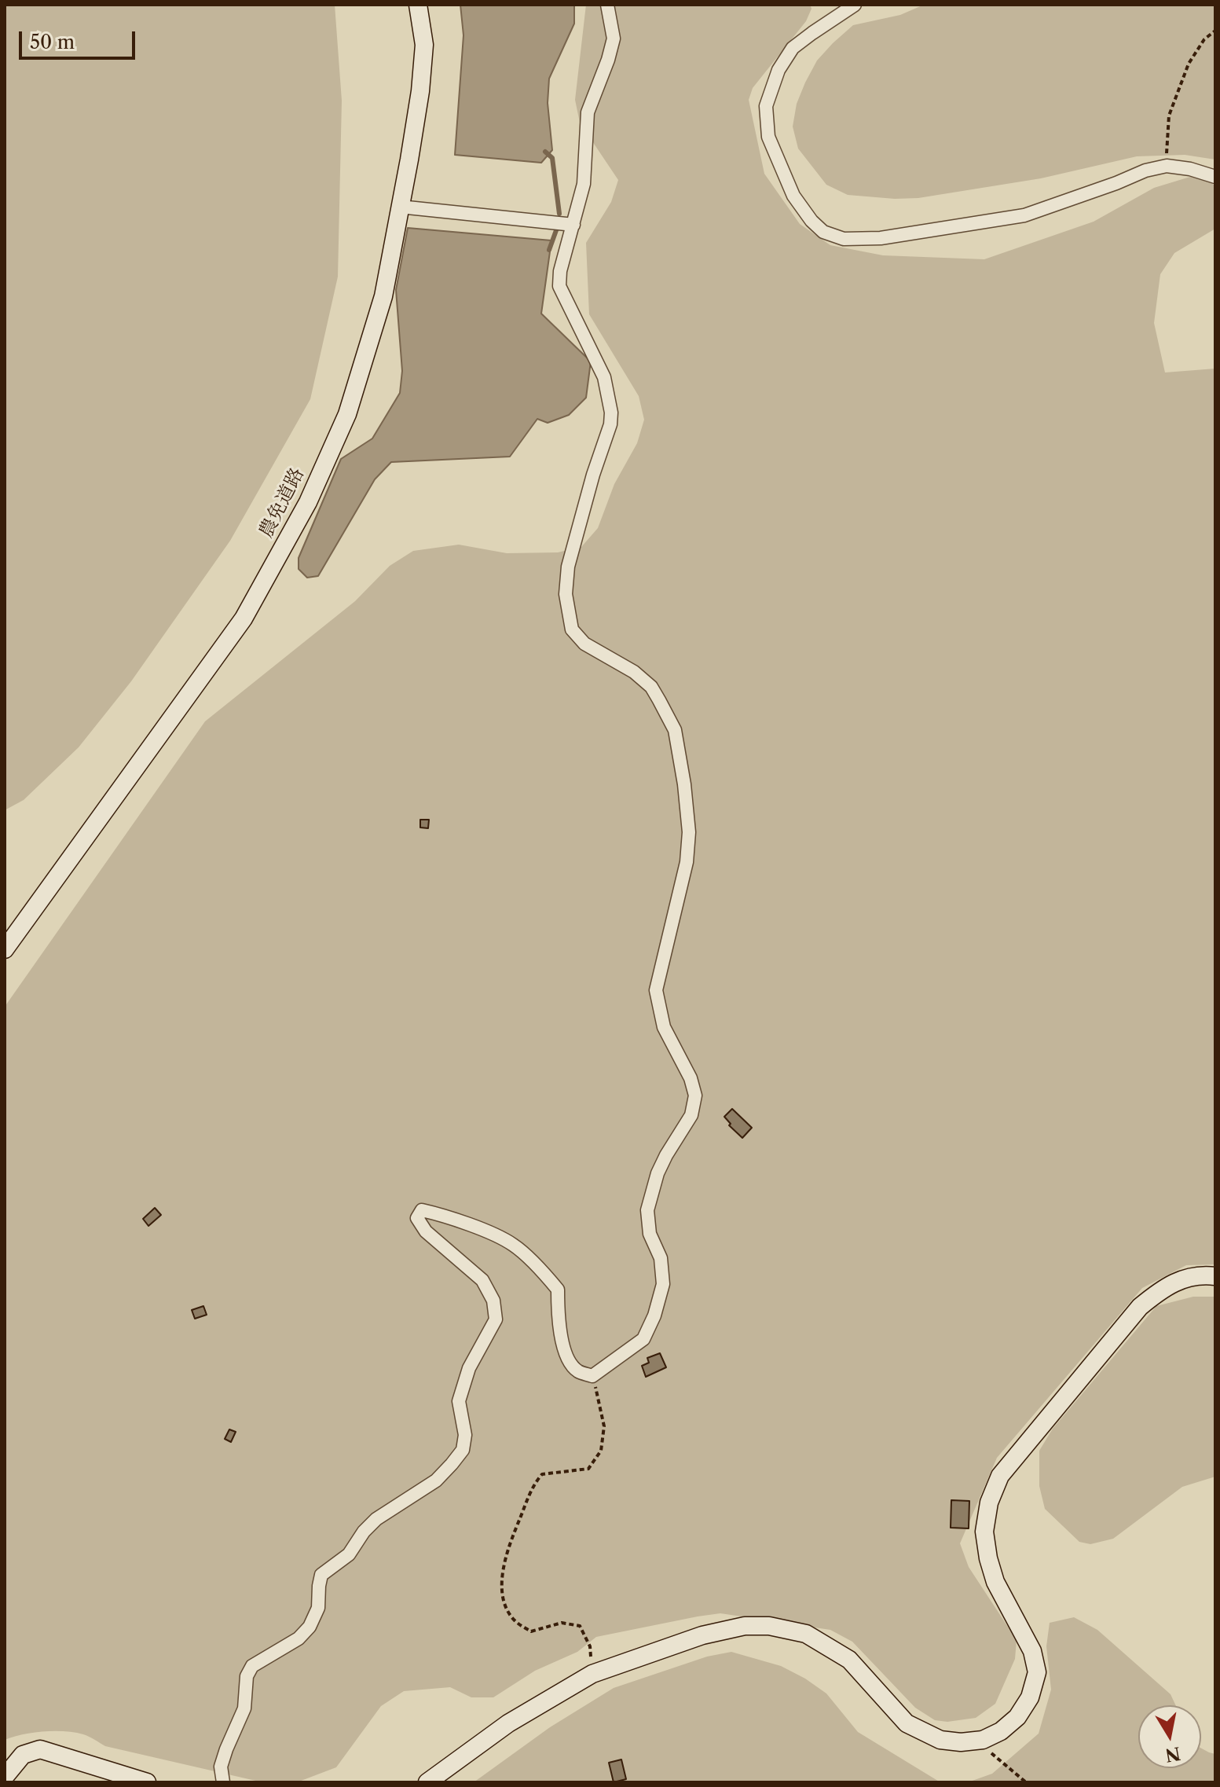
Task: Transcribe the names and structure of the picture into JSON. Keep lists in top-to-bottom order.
{
  "streets": {
    "street": ["農免道路"]
  },
  "scale_bar": "50 m",
  "north": "bottom"
}
